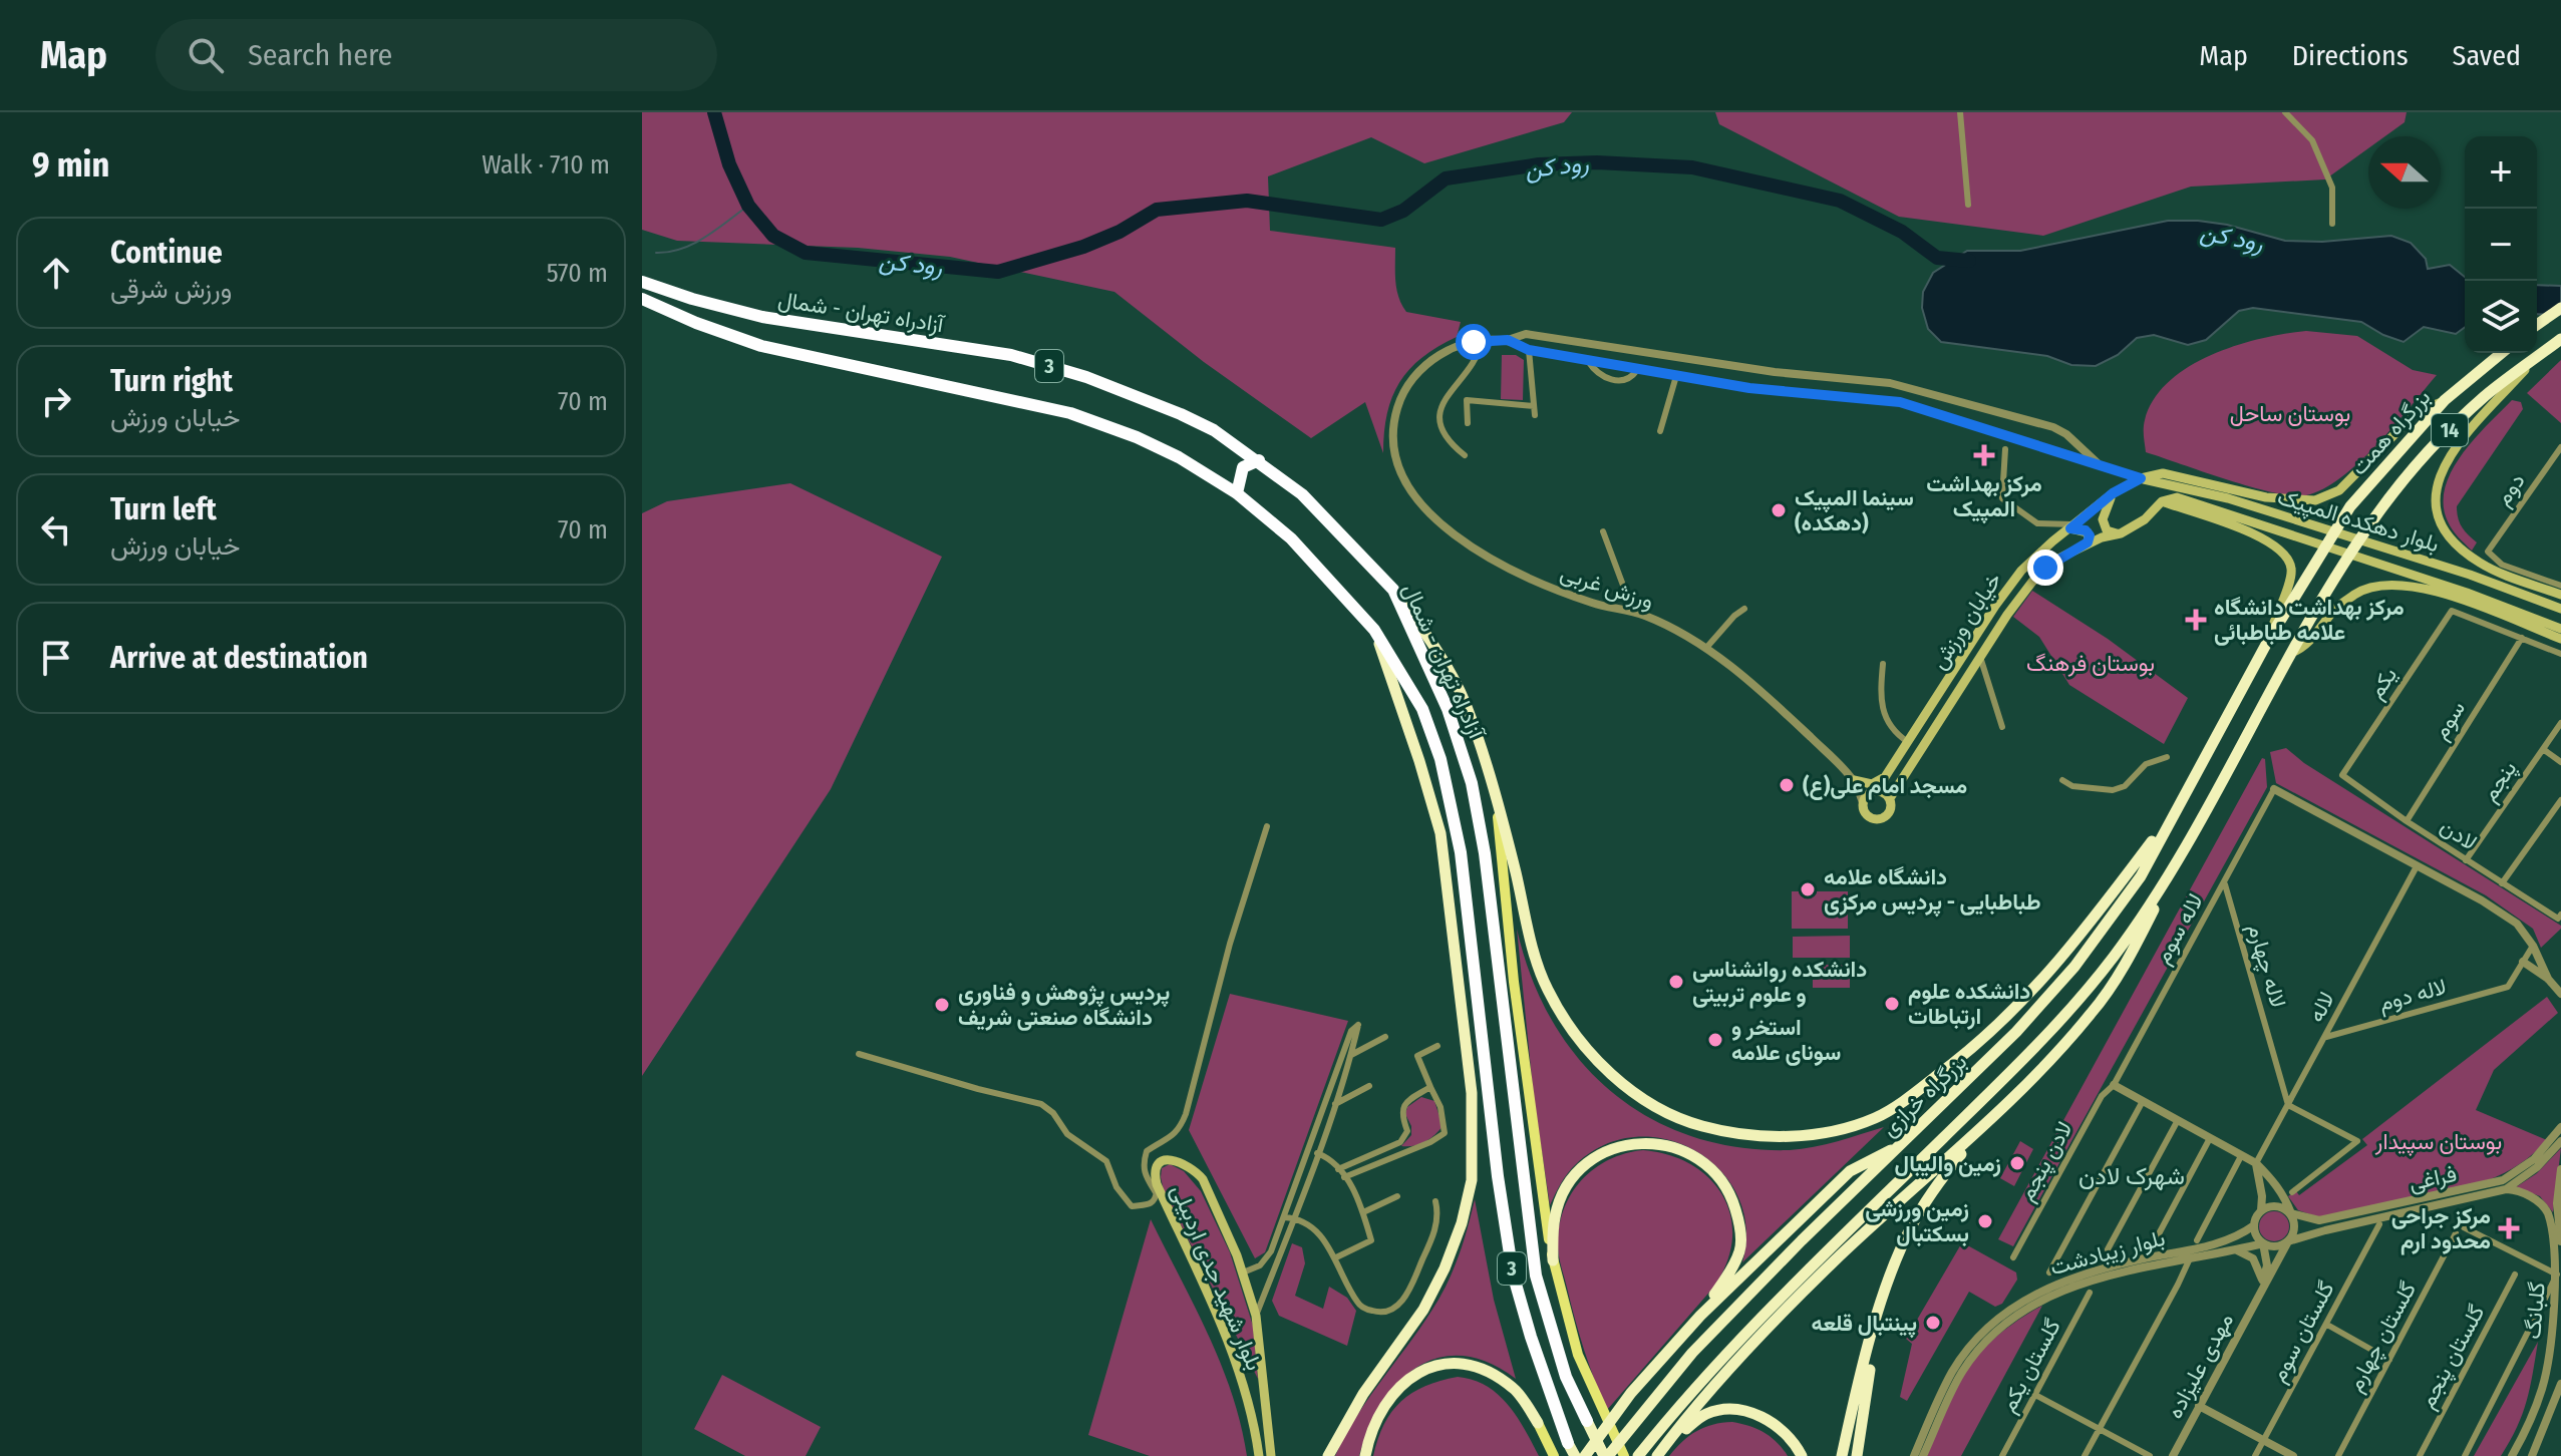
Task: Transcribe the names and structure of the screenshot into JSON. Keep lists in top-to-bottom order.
{
  "streets": {
    "highway": [
      "آزادراه تهران - شمال",
      "3",
      "14",
      "بزرگراه همت",
      "بزرگراه خرازی"
    ],
    "main road": ["بلوار دهکده المپیک", "خیابان ورزش", "بلوار شهید جدی اردبیلی"],
    "street": [
      "دوم",
      "ورزش غربی",
      "یکم",
      "سوم",
      "پنجم",
      "لادن",
      "لاله سوم",
      "لاله چهارم",
      "لاله دوم",
      "لاله",
      "لادن پنجم",
      "فراغی",
      "بلوار زیبادشت",
      "گلبانگ",
      "گلستان سوم",
      "گلستان چهارم",
      "گلستان پنجم",
      "گلستان یکم",
      "مهدی علیزاده"
    ]
  },
  "crossings": [
    ["آزادراه تهران - شمال", "3"],
    ["3", "بزرگراه خرازی"],
    ["14", "بزرگراه همت"],
    ["بزرگراه همت", "بزرگراه خرازی"],
    ["بلوار دهکده المپیک", "خیابان ورزش"],
    ["ورزش غربی", "خیابان ورزش"],
    ["یکم", "سوم"],
    ["یکم", "لادن"],
    ["سوم", "لادن"],
    ["پنجم", "لادن"],
    ["لاله سوم", "لاله چهارم"],
    ["لاله سوم", "لادن پنجم"],
    ["لاله چهارم", "لاله"],
    ["لاله دوم", "لاله"],
    ["فراغی", "بلوار زیبادشت"],
    ["فراغی", "گلبانگ"]
  ],
  "districts": ["شهرک لادن"],
  "water": ["رود کن"],
  "parks": ["بوستان ساحل", "بوستان فرهنگ", "بوستان سپیدار"],
  "places": {
    "health": ["مرکز بهداشت المپیک", "مرکز بهداشت دانشگاه علامه طباطبائی", "مرکز جراحی محدود ارم"],
    "other": [
      "سینما المپیک (دهکده)",
      "مسجد امام علی(ع)",
      "دانشگاه علامه طباطبایی - پردیس مرکزی",
      "دانشکده روانشناسی و علوم تربیتی",
      "دانشکده علوم ارتباطات",
      "پردیس پژوهش و فناوری دانشگاه صنعتی شریف",
      "استخر و سونای علامه",
      "زمین والیبال",
      "زمین ورزشی بسکتبال",
      "پینتبال قلعه"
    ]
  },
  "north": "left",
  "page": {
    "header": "Map",
    "search": "Search here",
    "nav": ["Map", "Directions", "Saved"],
    "heading": ["9 min", "Walk · 710 m"],
    "map_buttons": ["+", "−"],
    "list": [
      ["Continue", "ورزش شرقی", "570 m"],
      ["Turn right", "خیابان ورزش", "70 m"],
      ["Turn left", "خیابان ورزش", "70 m"],
      "Arrive at destination"
    ]
  }
}
